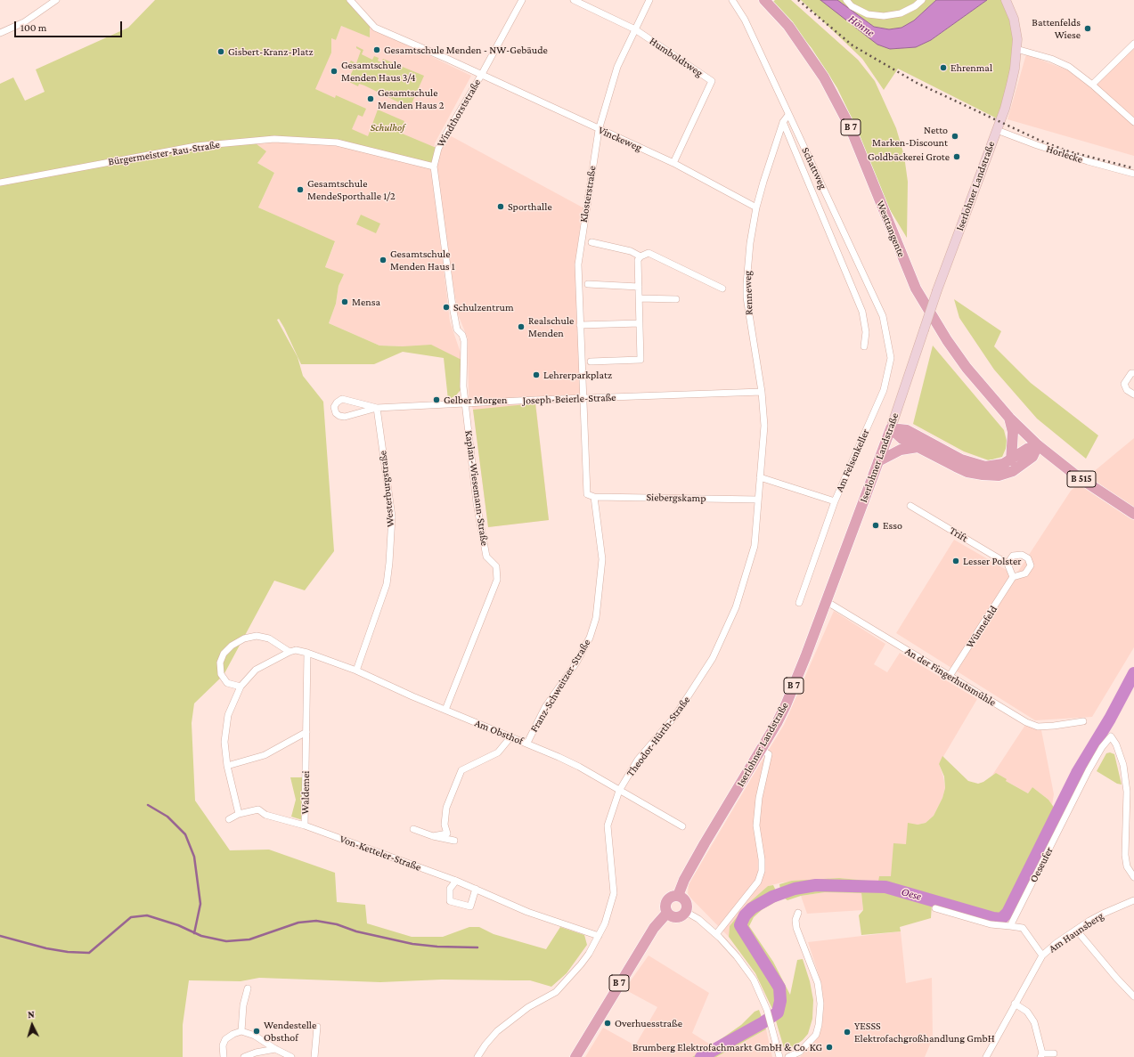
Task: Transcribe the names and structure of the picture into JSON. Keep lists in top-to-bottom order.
{
  "streets": {
    "main road": [
      "B 7",
      "Iserlohner Landstraße",
      "Westtangente",
      "B 515"
    ],
    "street": [
      "Humboldtweg",
      "Windthorststraße",
      "Vinckeweg",
      "Bürgermeister-Rau-Straße",
      "Horlecke",
      "Schattweg",
      "Klosterstraße",
      "Renneweg",
      "Joseph-Beierle-Straße",
      "Am Felsenkeller",
      "Kaplan-Wiesemann-Straße",
      "Westerburgstraße",
      "Siebergskamp",
      "Trift",
      "Wünnefeld",
      "An der Fingerhutsmühle",
      "Franz-Schweitzer-Straße",
      "Am Obsthof",
      "Theodor-Hürth-Straße",
      "Waldemei",
      "Von-Ketteler-Straße",
      "Oeseufer",
      "Am Haunsberg"
    ]
  },
  "crossings": [
    ["Humboldtweg", "Vinckeweg"],
    ["Humboldtweg", "Klosterstraße"],
    ["Windthorststraße", "Vinckeweg"],
    ["Windthorststraße", "Bürgermeister-Rau-Straße"],
    ["Windthorststraße", "Joseph-Beierle-Straße"],
    ["Windthorststraße", "Kaplan-Wiesemann-Straße"],
    ["B 7", "Iserlohner Landstraße"],
    ["B 7", "Westtangente"],
    ["Vinckeweg", "Klosterstraße"],
    ["Vinckeweg", "Renneweg"],
    ["Horlecke", "Iserlohner Landstraße"],
    ["Schattweg", "Renneweg"],
    ["Schattweg", "Am Felsenkeller"],
    ["Iserlohner Landstraße", "An der Fingerhutsmühle"],
    ["Klosterstraße", "Joseph-Beierle-Straße"],
    ["Klosterstraße", "Franz-Schweitzer-Straße"],
    ["Westtangente", "B 515"],
    ["Renneweg", "Joseph-Beierle-Straße"],
    ["Renneweg", "Theodor-Hürth-Straße"],
    ["Joseph-Beierle-Straße", "Kaplan-Wiesemann-Straße"],
    ["Joseph-Beierle-Straße", "Westerburgstraße"],
    ["Joseph-Beierle-Straße", "Franz-Schweitzer-Straße"],
    ["Kaplan-Wiesemann-Straße", "Am Obsthof"],
    ["Westerburgstraße", "Am Obsthof"],
    ["Siebergskamp", "Franz-Schweitzer-Straße"],
    ["Siebergskamp", "Theodor-Hürth-Straße"],
    ["Trift", "Wünnefeld"],
    ["Wünnefeld", "An der Fingerhutsmühle"],
    ["Franz-Schweitzer-Straße", "Am Obsthof"],
    ["Am Obsthof", "Theodor-Hürth-Straße"],
    ["Am Obsthof", "Waldemei"],
    ["Theodor-Hürth-Straße", "Von-Ketteler-Straße"],
    ["Waldemei", "Von-Ketteler-Straße"],
    ["Oeseufer", "Am Haunsberg"]
  ],
  "water": ["Hönne", "Oese"],
  "parks": ["Schulhof"],
  "places": [
    "Battenfelds Wiese",
    "Gesamtschule Menden - NW-Gebäude",
    "Gisbert-Kranz-Platz",
    "Ehrenmal",
    "Gesamtschule Menden Haus 3/4",
    "Gesamtschule Menden Haus 2",
    "Netto Marken-Discount",
    "Goldbäckerei Grote",
    "Gesamtschule MendeSporthalle 1/2",
    "Sporthalle",
    "Gesamtschule Menden Haus 1",
    "Mensa",
    "Schulzentrum",
    "Realschule Menden",
    "Lehrerparkplatz",
    "Gelber Morgen",
    "Esso",
    "Lesser Polster",
    "Overhuesstraße",
    "Wendestelle Obsthof",
    "YESSS Elektrofachgroßhandlung GmbH",
    "Brumberg Elektrofachmarkt GmbH & Co. KG"
  ],
  "scale_bar": "100 m",
  "north": "top"
}
